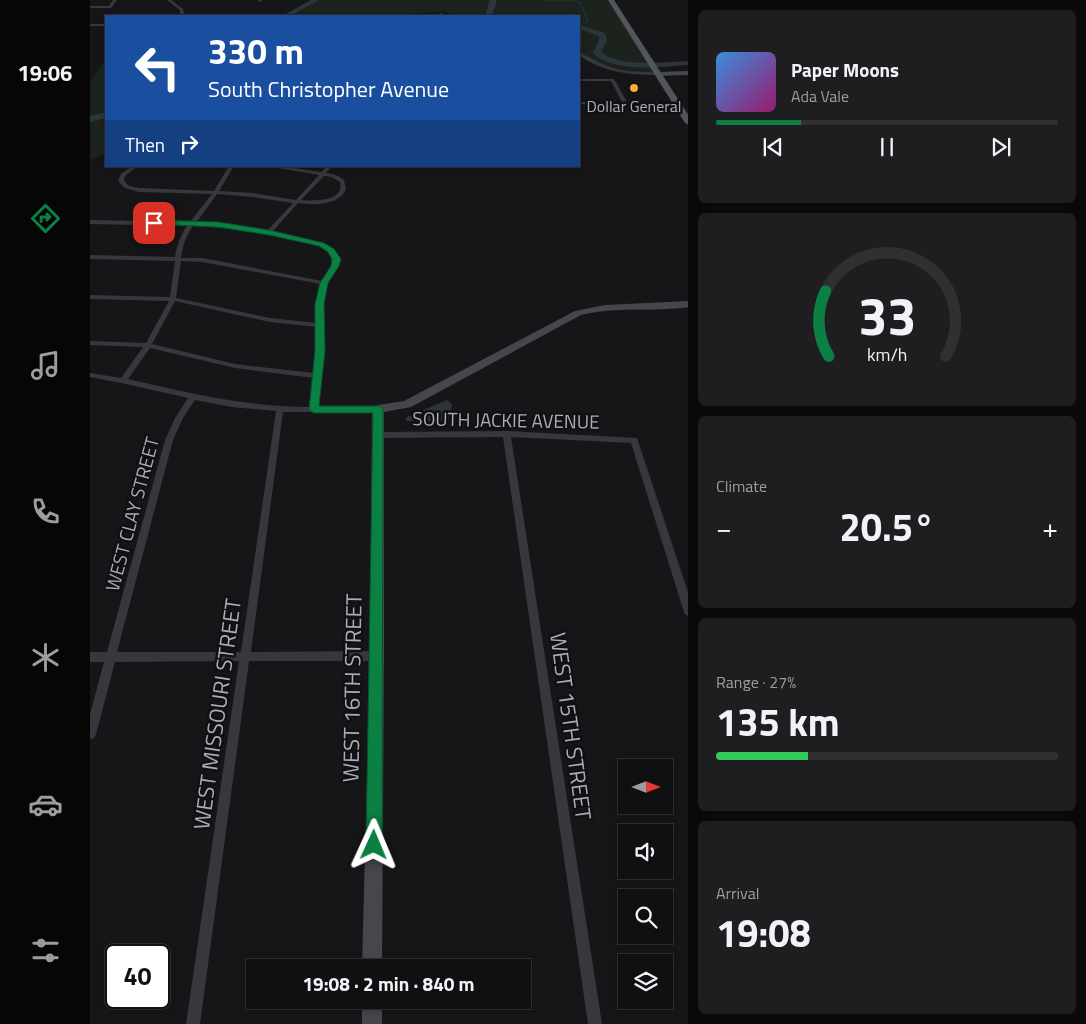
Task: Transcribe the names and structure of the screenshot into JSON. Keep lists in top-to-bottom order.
{
  "streets": {
    "street": [
      "SOUTH JACKIE AVENUE",
      "WEST CLAY STREET",
      "WEST 16TH STREET",
      "WEST MISSOURI STREET",
      "WEST 15TH STREET"
    ]
  },
  "crossings": [
    ["SOUTH JACKIE AVENUE", "WEST 16TH STREET"],
    ["SOUTH JACKIE AVENUE", "WEST 15TH STREET"]
  ],
  "places": ["Dollar General"],
  "north": "right",
  "page": {
    "tabs": "19:06",
    "turn": ["330 m", "South Christopher Avenue"],
    "song": ["Paper Moons", "Ada Vale"],
    "then": "Then",
    "tile": [
      "Climate",
      ["Range · 27%", "135 km"],
      ["Arrival", "19:08"]
    ],
    "heat": ["−", "20.5°", "+"],
    "limit": "40",
    "trip": "19:08 · 2 min · 840 m",
    "gauge": ["33", "km/h"]
  }
}
